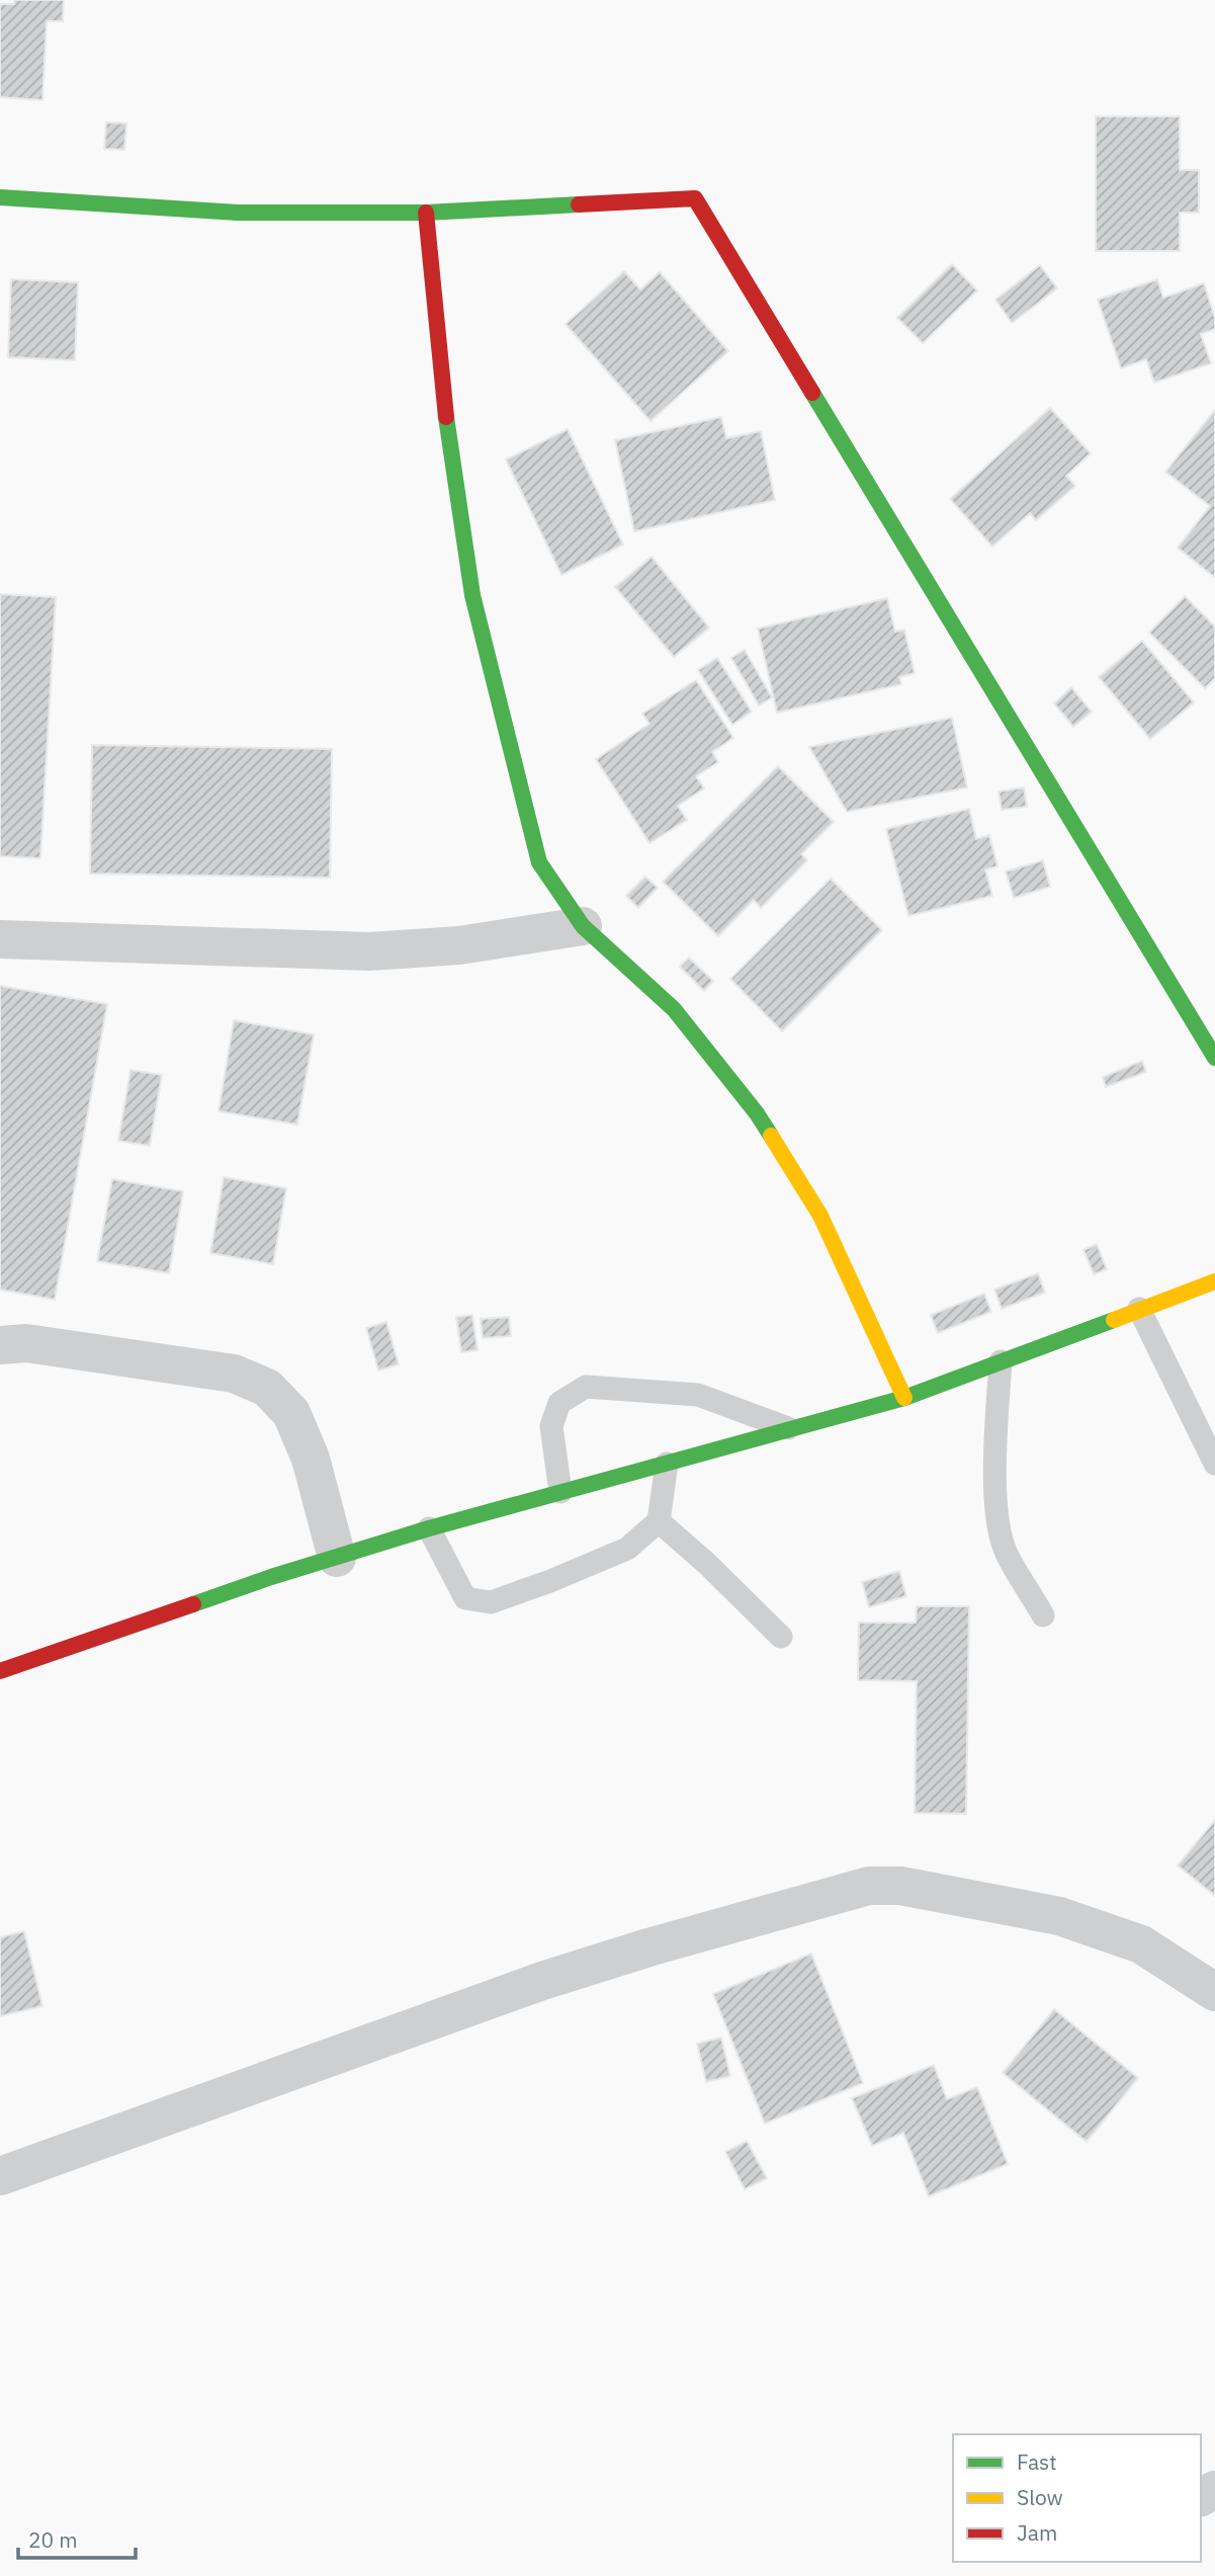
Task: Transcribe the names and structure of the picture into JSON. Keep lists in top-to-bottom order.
{
  "legend": ["Fast", "Slow", "Jam"],
  "scale_bar": "20 m"
}
